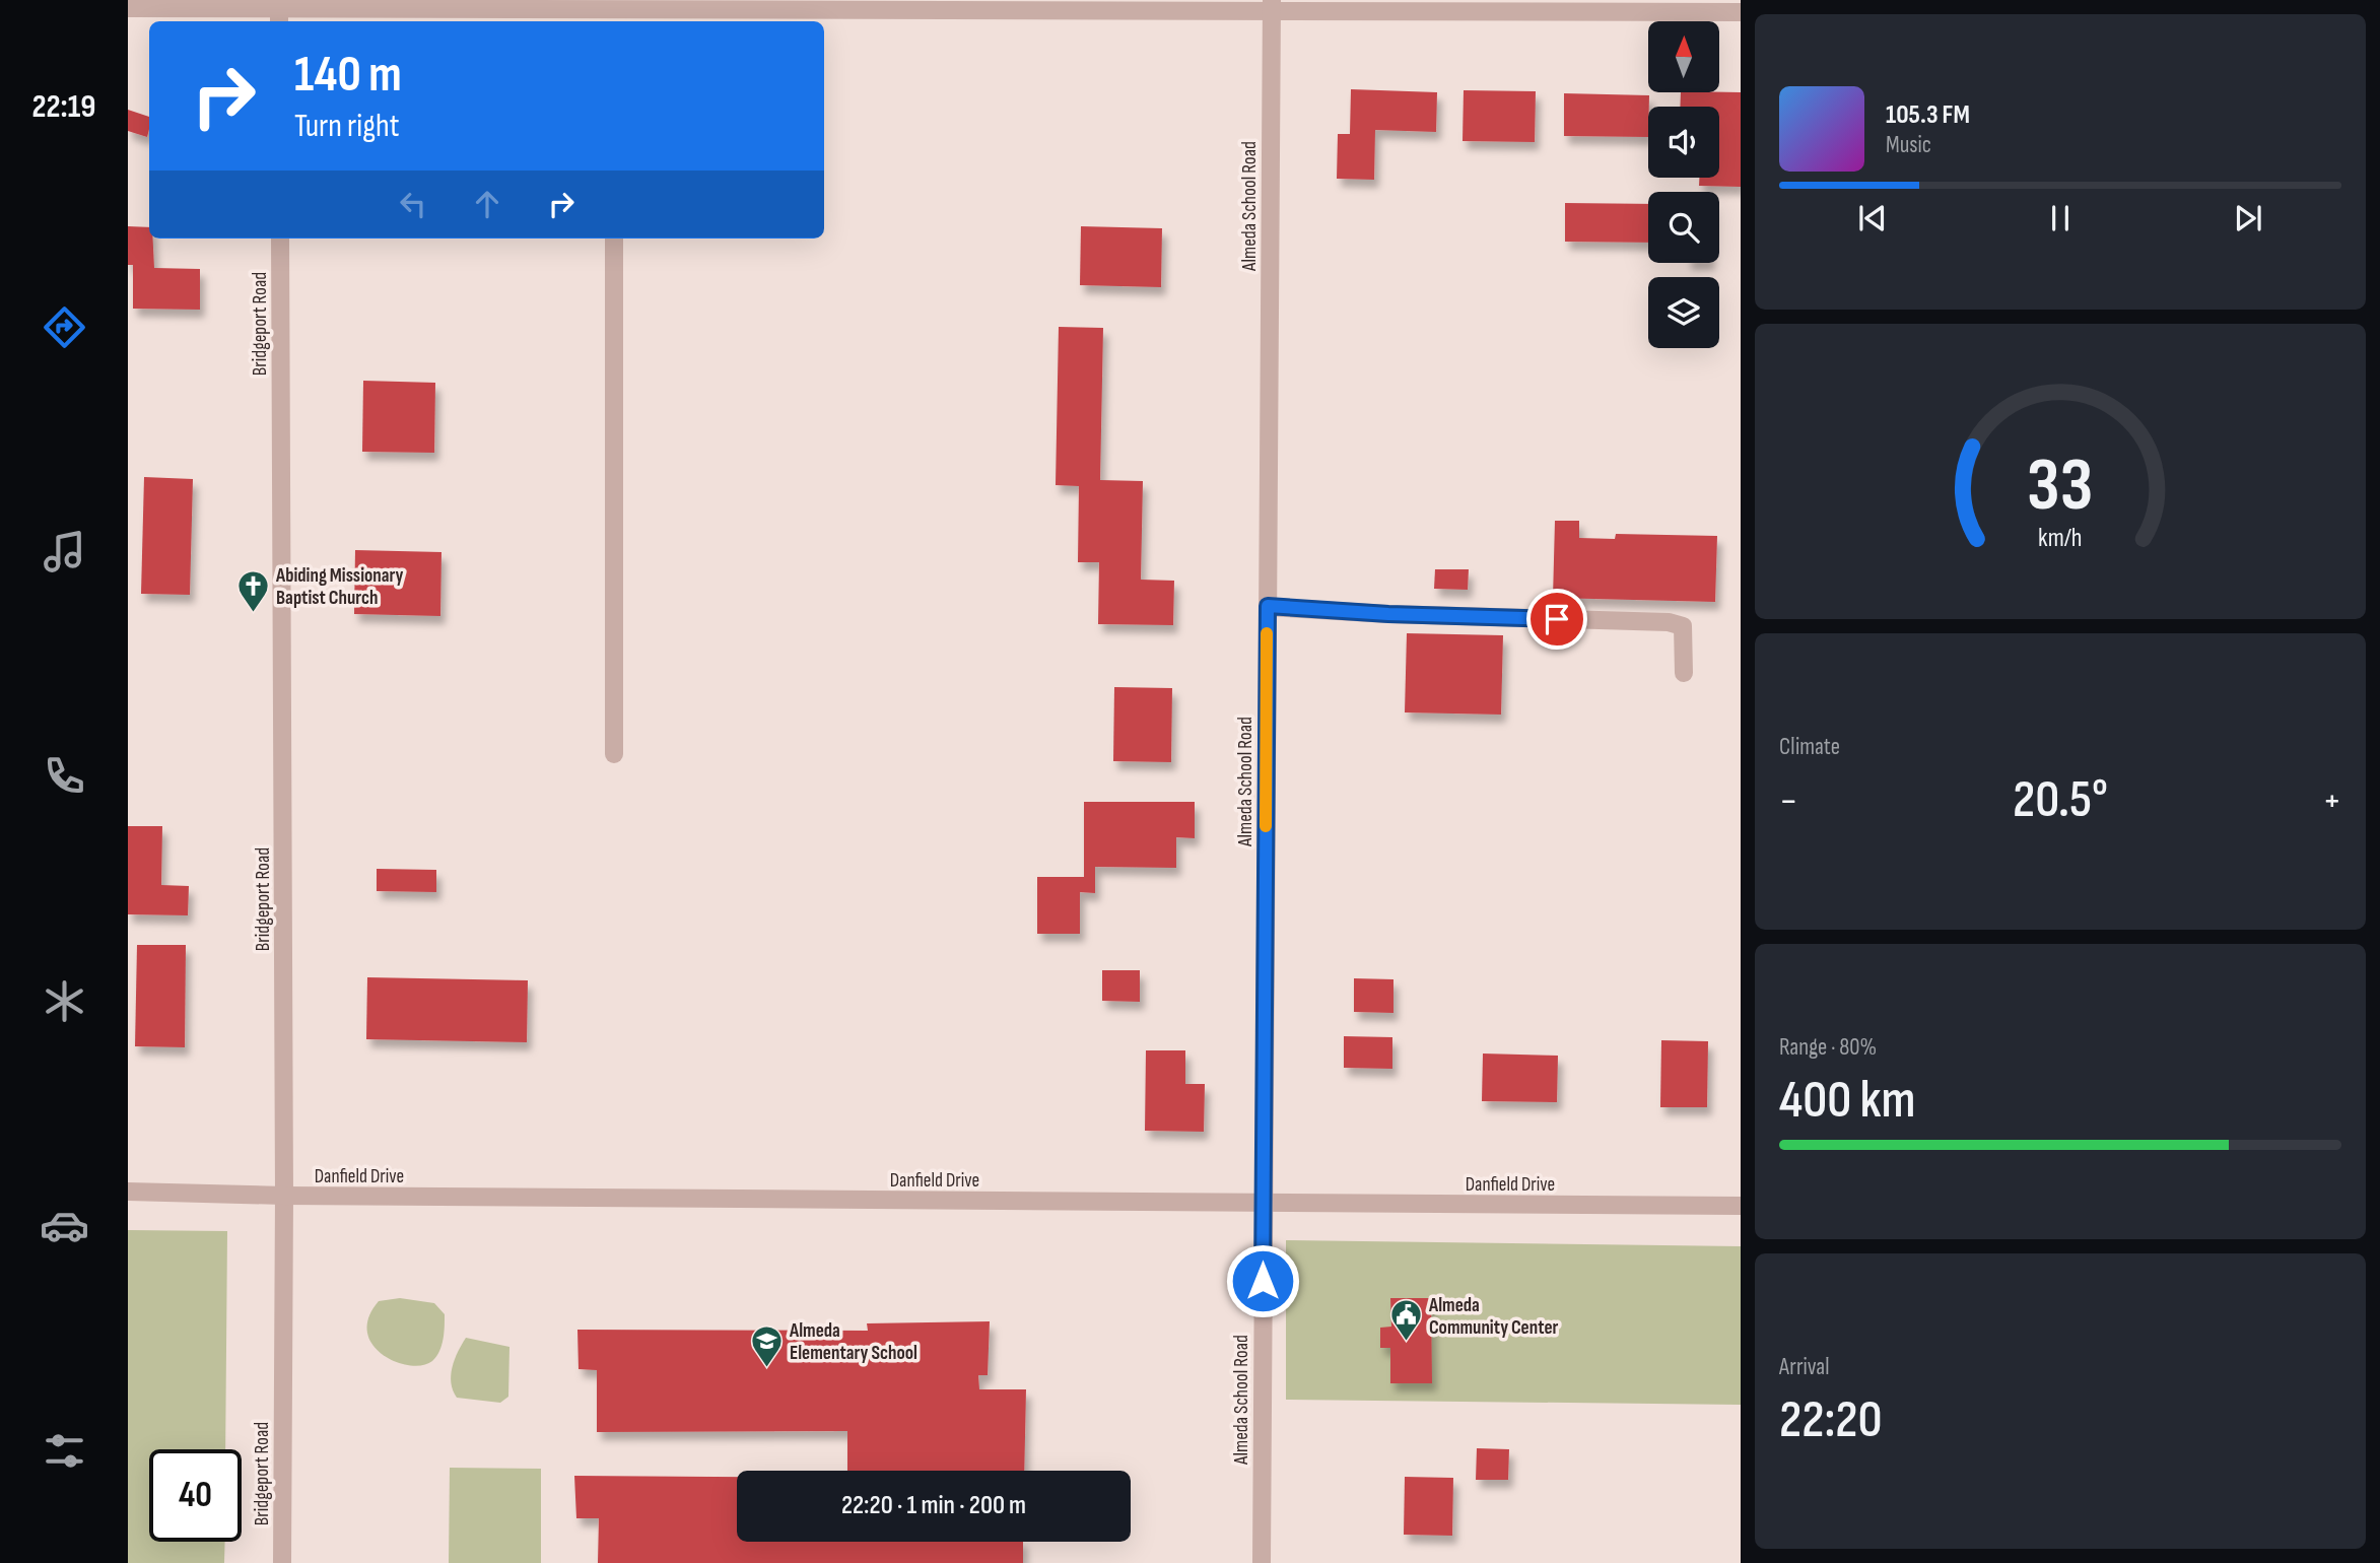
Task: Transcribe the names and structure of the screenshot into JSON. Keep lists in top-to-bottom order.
{
  "streets": {
    "street": ["Almeda School Road", "Bridgeport Road", "Danfield Drive"]
  },
  "crossings": [
    ["Almeda School Road", "Danfield Drive"],
    ["Bridgeport Road", "Danfield Drive"]
  ],
  "places": {
    "church": ["Abiding Missionary Baptist Church"],
    "public building": ["Almeda Community Center"],
    "school or university": ["Almeda Elementary School"]
  },
  "north": "top",
  "page": {
    "tabs": "22:19",
    "turn": ["140 m", "Turn right"],
    "song": ["105.3 FM", "Music"],
    "tile": [
      "Climate",
      ["Range · 80%", "400 km"],
      ["Arrival", "22:20"]
    ],
    "heat": ["−", "20.5°", "+"],
    "limit": "40",
    "trip": "22:20 · 1 min · 200 m",
    "gauge": ["33", "km/h"]
  }
}
